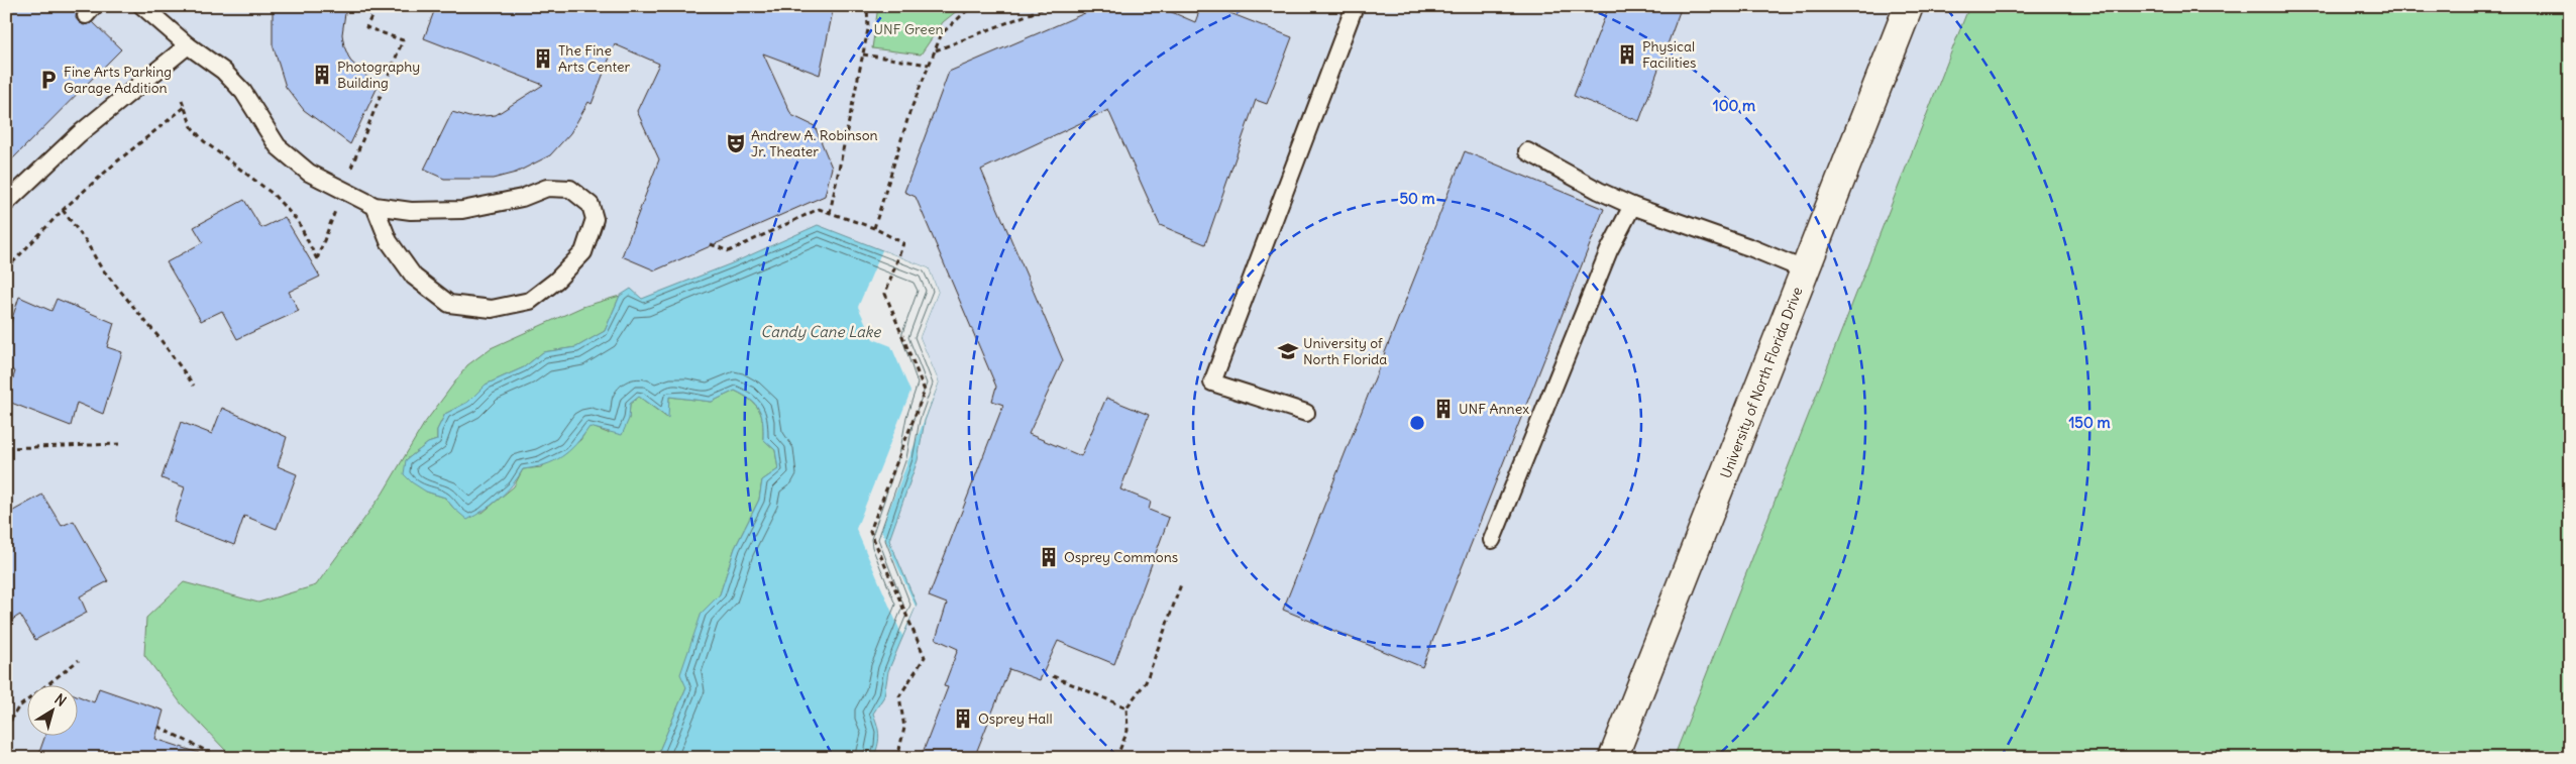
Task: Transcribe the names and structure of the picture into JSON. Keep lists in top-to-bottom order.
{
  "streets": {
    "street": ["University of North Florida Drive"]
  },
  "water": ["Candy Cane Lake"],
  "parks": ["UNF Green"],
  "places": {
    "building": [
      "Physical Facilities",
      "The Fine Arts Center",
      "Photography Building",
      "UNF Annex",
      "Osprey Commons",
      "Osprey Hall"
    ],
    "parking": ["Fine Arts Parking Garage Addition"],
    "theatre": ["Andrew A. Robinson Jr. Theater"],
    "school or university": ["University of North Florida"]
  },
  "north": "top right",
  "rings": ["100 m", "50 m", "150 m"]
}
